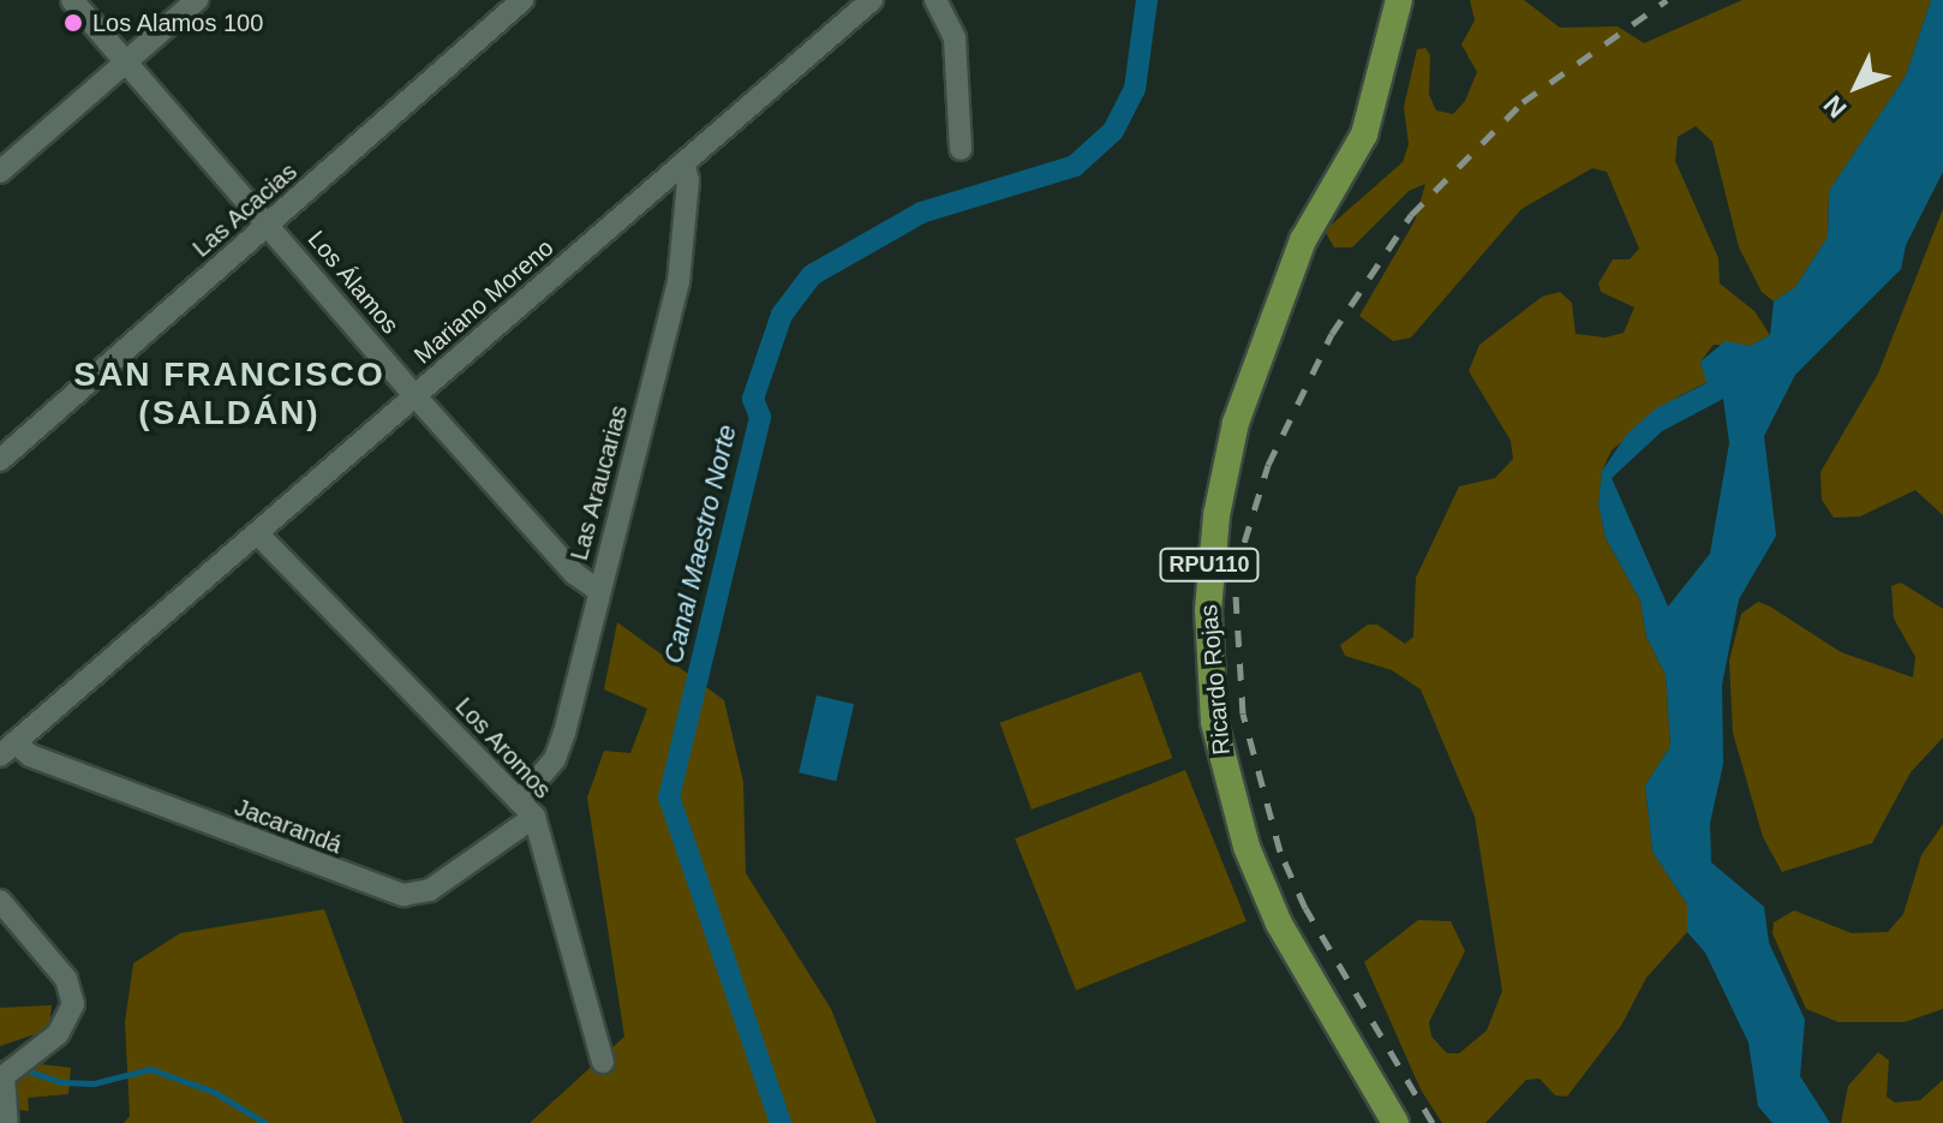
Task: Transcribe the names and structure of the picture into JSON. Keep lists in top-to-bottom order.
{
  "streets": {
    "main road": ["RPU110", "Ricardo Rojas"],
    "street": [
      "Las Acacias",
      "Los Álamos",
      "Mariano Moreno",
      "Las Araucarias",
      "Los Aromos",
      "Jacarandá"
    ]
  },
  "crossings": [
    ["Las Acacias", "Los Álamos"],
    ["Los Álamos", "Mariano Moreno"],
    ["Los Álamos", "Las Araucarias"],
    ["Mariano Moreno", "Las Araucarias"],
    ["Mariano Moreno", "Los Aromos"],
    ["Mariano Moreno", "Jacarandá"],
    ["Las Araucarias", "Los Aromos"],
    ["Las Araucarias", "Jacarandá"],
    ["Los Aromos", "Jacarandá"]
  ],
  "districts": ["SAN FRANCISCO (SALDÁN)"],
  "water": ["Canal Maestro Norte"],
  "places": ["Los Alamos 100"],
  "north": "bottom left"
}
